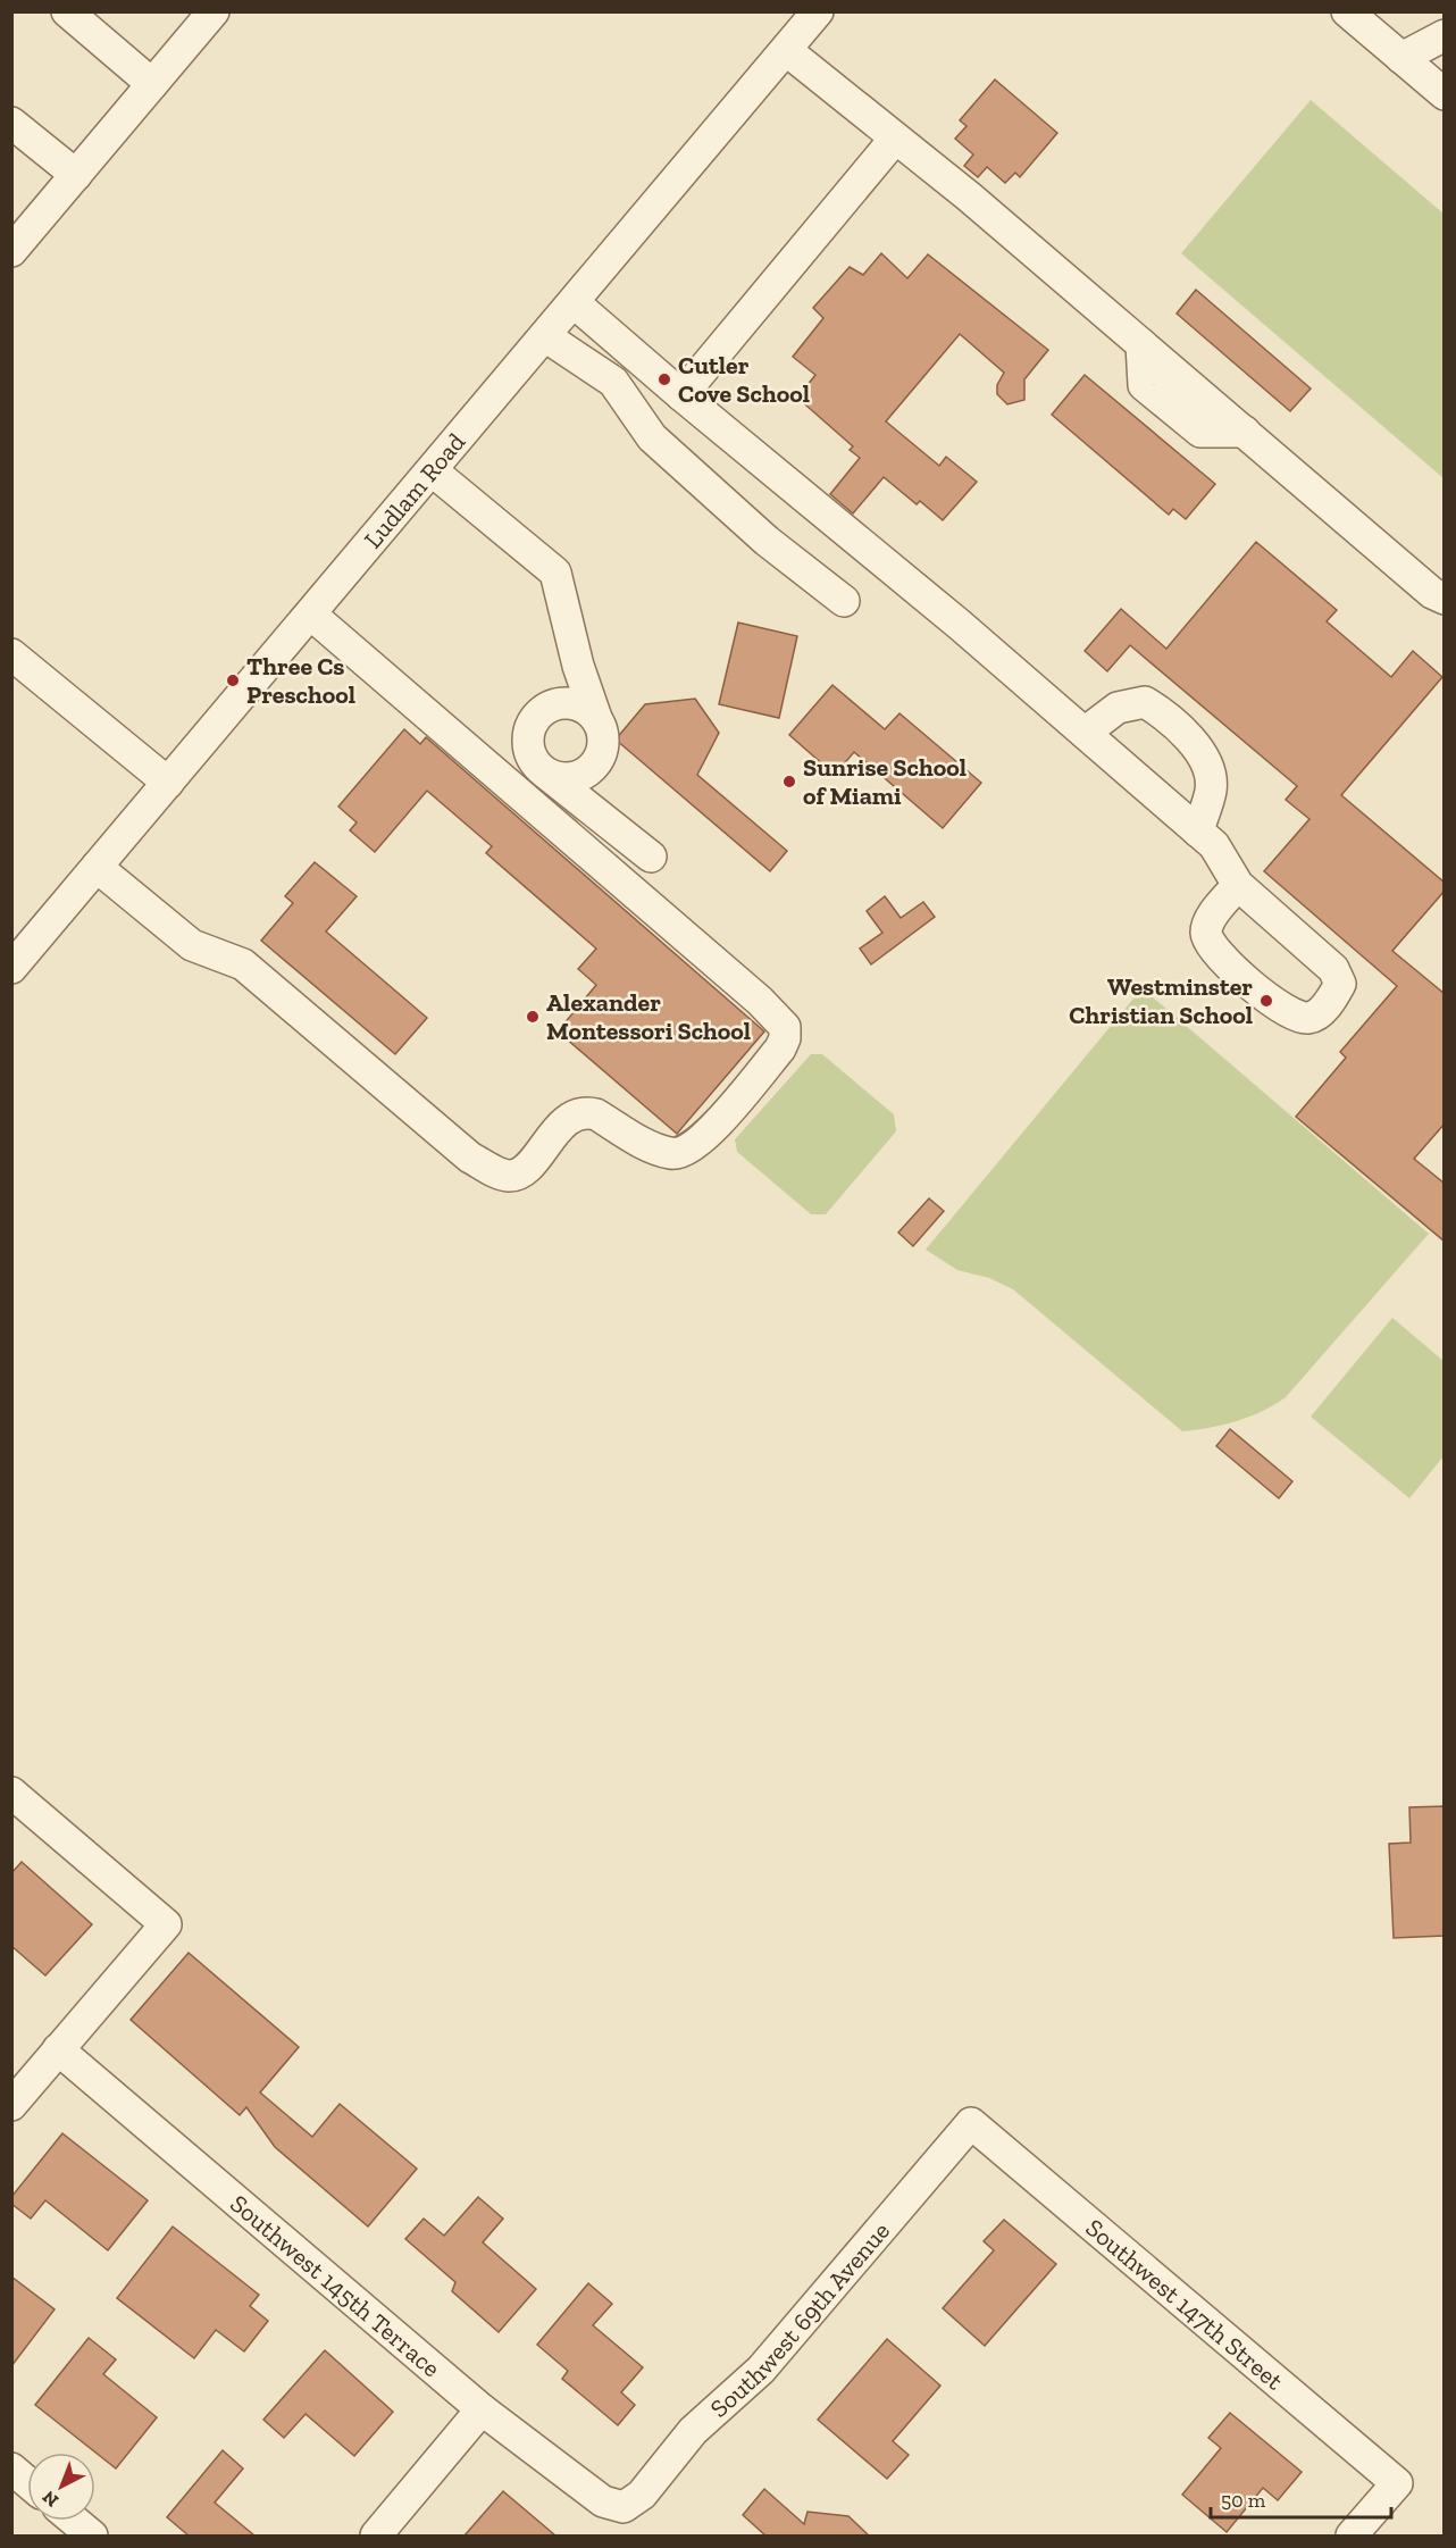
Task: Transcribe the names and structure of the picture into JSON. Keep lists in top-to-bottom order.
{
  "streets": {
    "street": [
      "Ludlam Road",
      "Southwest 145th Terrace",
      "Southwest 147th Street",
      "Southwest 69th Avenue"
    ]
  },
  "crossings": [
    ["Southwest 145th Terrace", "Southwest 69th Avenue"],
    ["Southwest 147th Street", "Southwest 69th Avenue"]
  ],
  "places": [
    "Cutler Cove School",
    "Three Cs Preschool",
    "Sunrise School of Miami",
    "Westminster Christian School",
    "Alexander Montessori School"
  ],
  "scale_bar": "50 m",
  "north": "bottom left"
}
